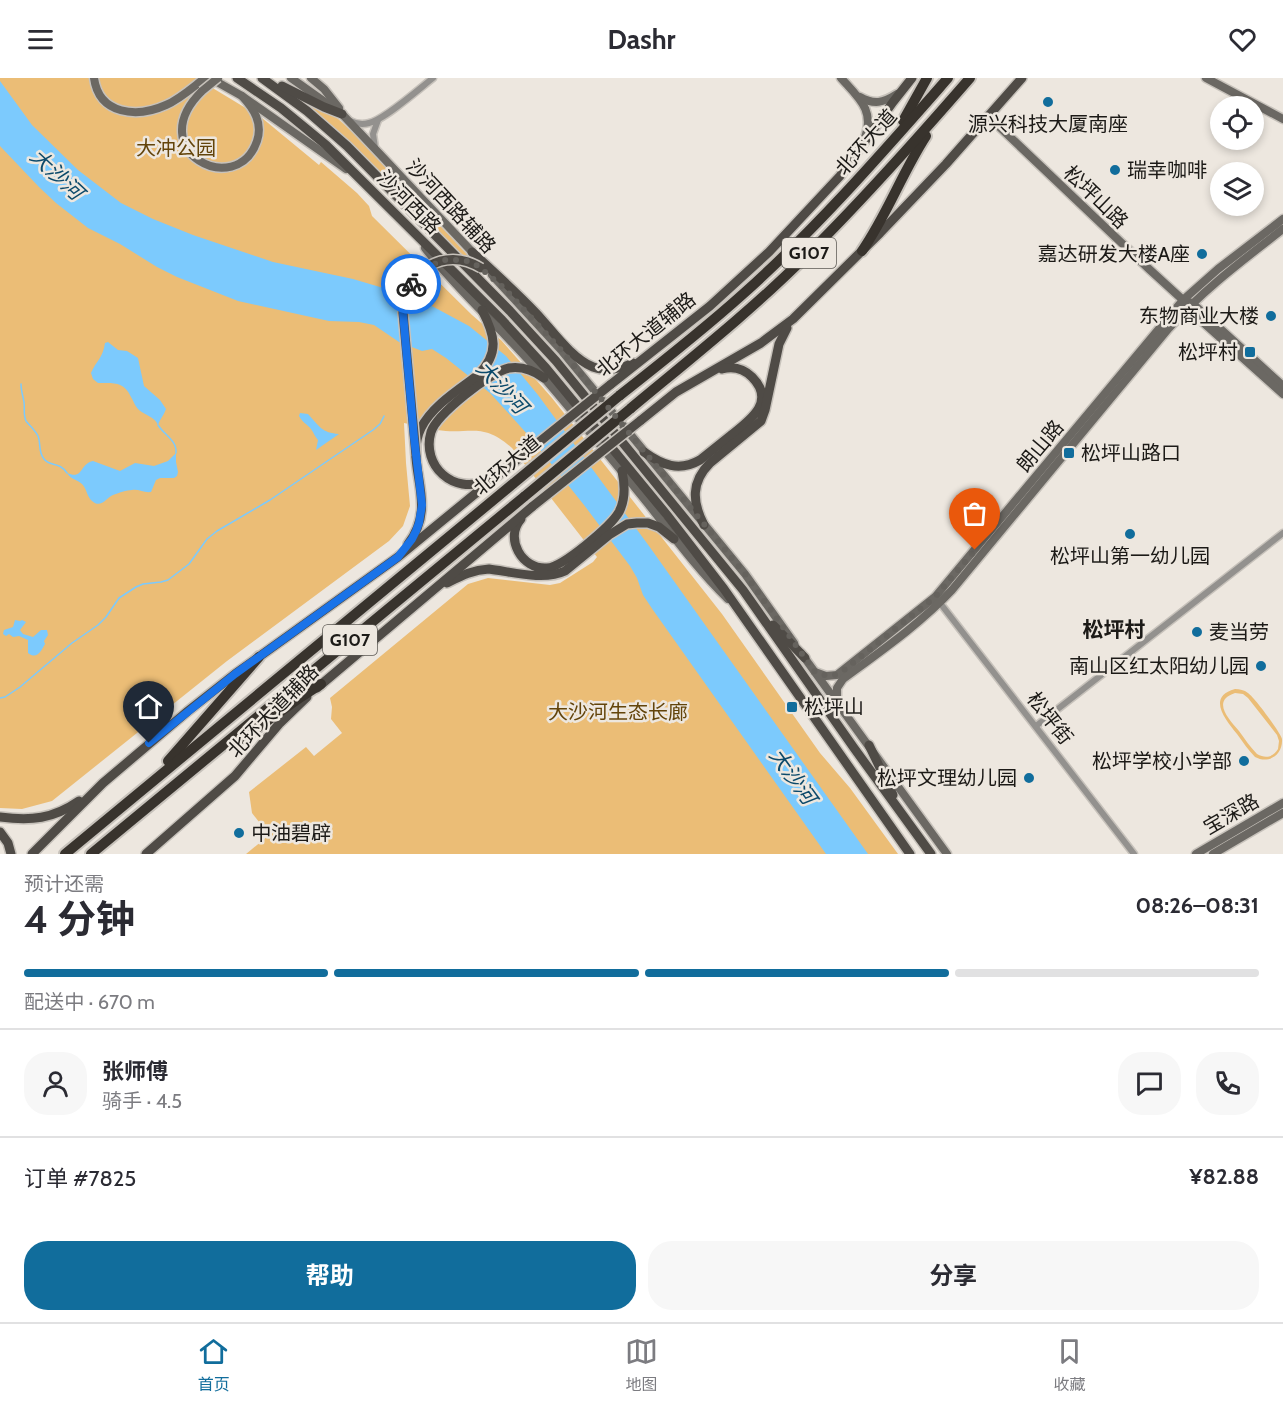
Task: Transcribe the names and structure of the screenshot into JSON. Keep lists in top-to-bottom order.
{
  "streets": {
    "highway": ["北环大道", "G107"],
    "main road": [
      "松坪山路",
      "沙河西路",
      "沙河西路辅路",
      "北环大道辅路",
      "朗山路",
      "宝深路"
    ],
    "street": ["松坪街"]
  },
  "crossings": [
    ["松坪山路", "北环大道辅路"],
    ["松坪山路", "朗山路"],
    ["沙河西路辅路", "朗山路"],
    ["朗山路", "松坪街"]
  ],
  "districts": ["松坪村"],
  "water": ["大沙河"],
  "parks": ["大冲公园", "大沙河生态长廊"],
  "places": {
    "other": [
      "源兴科技大厦南座",
      "瑞幸咖啡",
      "嘉达研发大楼A座",
      "东物商业大楼",
      "松坪山第一幼儿园",
      "麦当劳",
      "南山区红太阳幼儿园",
      "松坪学校小学部",
      "松坪文理幼儿园",
      "中油碧辟"
    ],
    "transit": ["松坪村", "松坪山路口", "松坪山"]
  },
  "page": {
    "header": "Dashr",
    "heading": ["4 分钟", "预计还需", "08:26–08:31"],
    "panel": [
      "张师傅",
      "骑手 · 4.5",
      "订单 #7825",
      "¥82.88"
    ],
    "bar": "配送中 · 670 m",
    "buttons": ["帮助", "分享"],
    "tabs": ["首页", "地图", "收藏"]
  }
}
